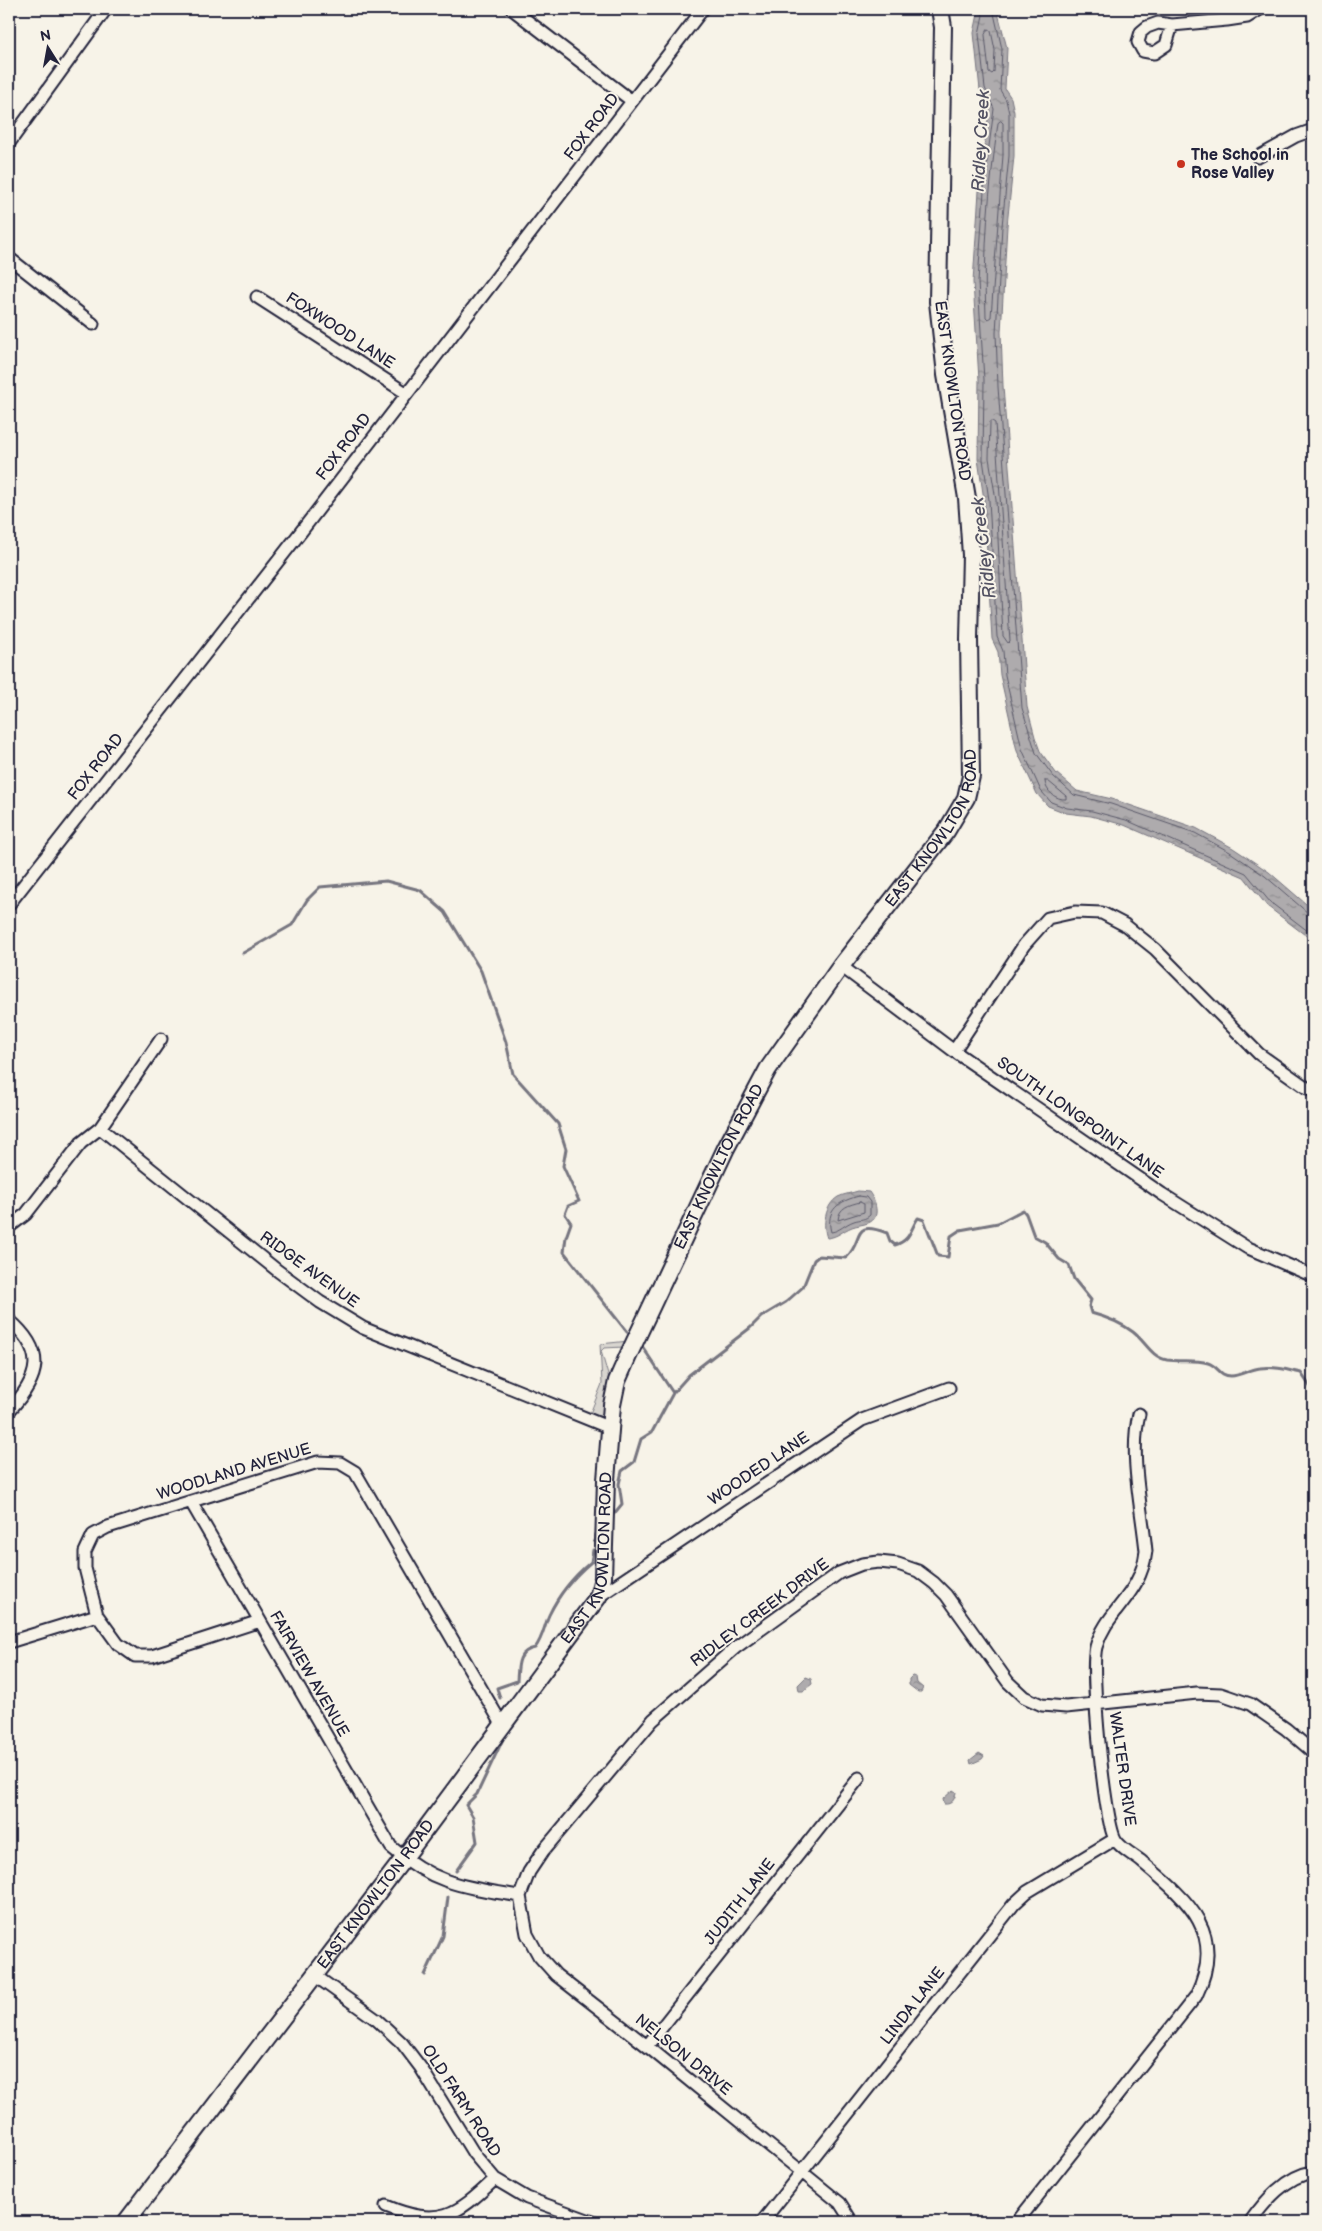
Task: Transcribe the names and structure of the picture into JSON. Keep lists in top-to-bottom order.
{
  "streets": {
    "main road": ["EAST KNOWLTON ROAD"],
    "street": [
      "FOX ROAD",
      "FOXWOOD LANE",
      "SOUTH LONGPOINT LANE",
      "RIDGE AVENUE",
      "WOODED LANE",
      "WOODLAND AVENUE",
      "RIDLEY CREEK DRIVE",
      "FAIRVIEW AVENUE",
      "WALTER DRIVE",
      "JUDITH LANE",
      "LINDA LANE",
      "NELSON DRIVE",
      "OLD FARM ROAD"
    ]
  },
  "crossings": [
    ["FOX ROAD", "FOXWOOD LANE"],
    ["EAST KNOWLTON ROAD", "SOUTH LONGPOINT LANE"],
    ["EAST KNOWLTON ROAD", "RIDGE AVENUE"],
    ["EAST KNOWLTON ROAD", "WOODED LANE"],
    ["EAST KNOWLTON ROAD", "WOODLAND AVENUE"],
    ["EAST KNOWLTON ROAD", "FAIRVIEW AVENUE"],
    ["EAST KNOWLTON ROAD", "OLD FARM ROAD"],
    ["WOODLAND AVENUE", "FAIRVIEW AVENUE"],
    ["RIDLEY CREEK DRIVE", "WALTER DRIVE"],
    ["RIDLEY CREEK DRIVE", "NELSON DRIVE"],
    ["WALTER DRIVE", "LINDA LANE"],
    ["JUDITH LANE", "NELSON DRIVE"],
    ["LINDA LANE", "NELSON DRIVE"]
  ],
  "water": ["Ridley Creek"],
  "places": ["The School in Rose Valley"],
  "north": "top"
}
